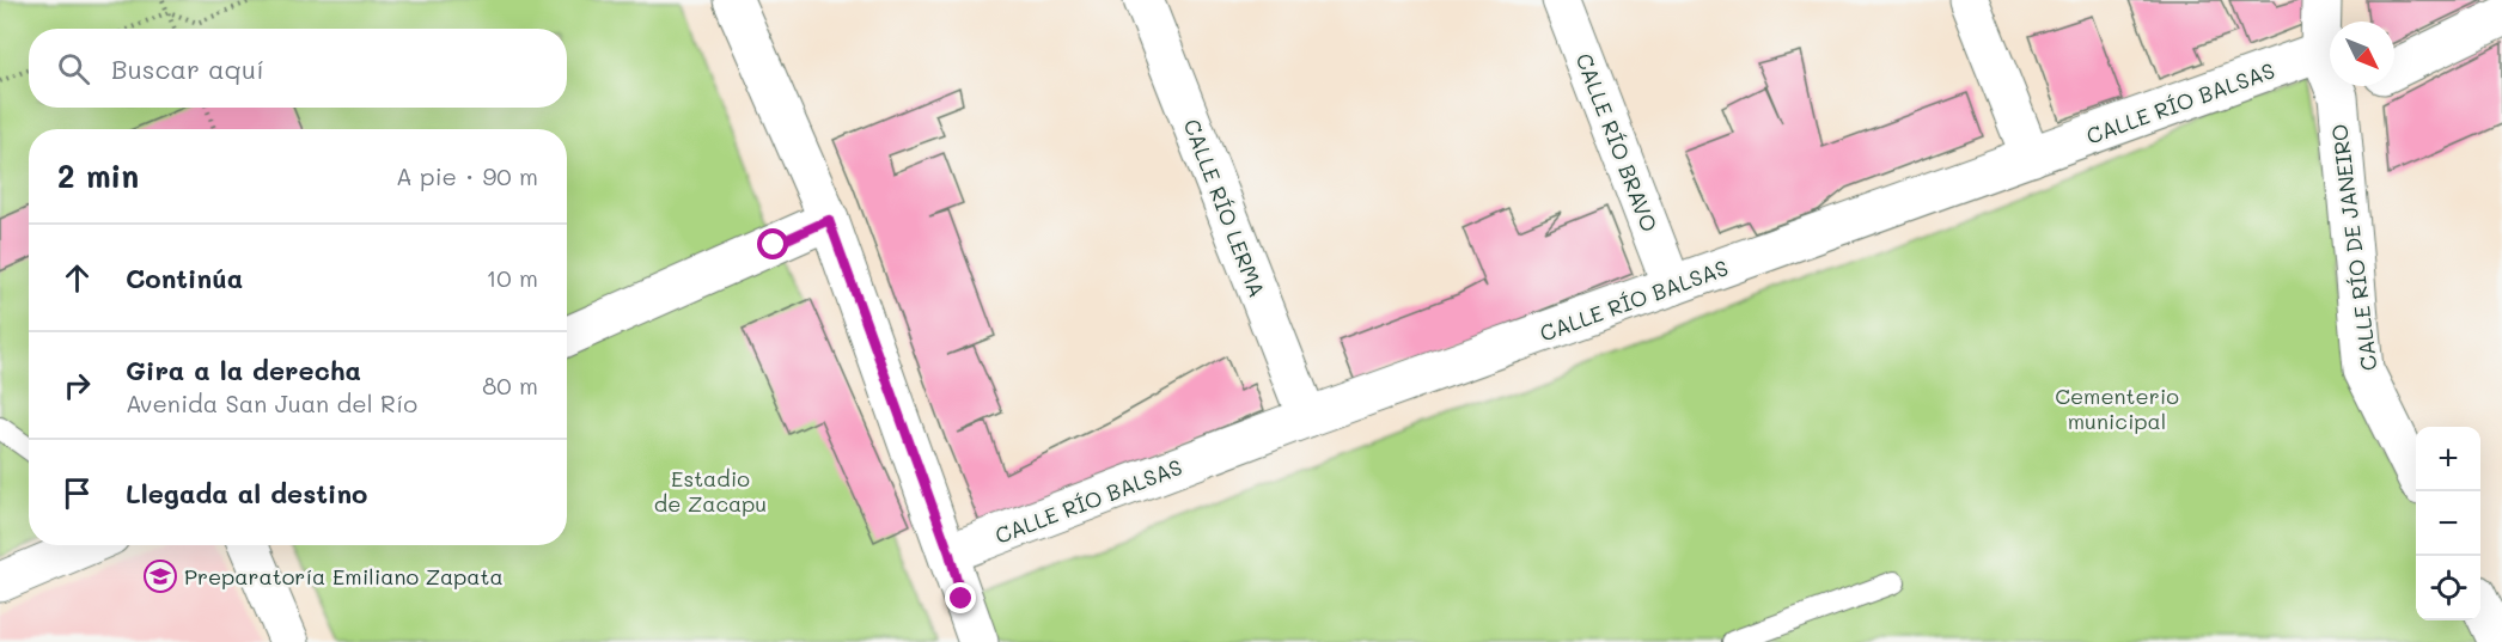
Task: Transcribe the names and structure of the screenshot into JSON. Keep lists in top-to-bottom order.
{
  "streets": {
    "street": [
      "CALLE RÍO BALSAS",
      "CALLE RÍO BRAVO",
      "CALLE RÍO LERMA",
      "CALLE RÍO DE JANEIRO"
    ]
  },
  "crossings": [
    ["CALLE RÍO BALSAS", "CALLE RÍO BRAVO"],
    ["CALLE RÍO BALSAS", "CALLE RÍO LERMA"],
    ["CALLE RÍO BALSAS", "CALLE RÍO DE JANEIRO"]
  ],
  "parks": ["Cementerio municipal", "Estadio de Zacapu"],
  "places": {
    "school or university": ["Preparatoría Emiliano Zapata"]
  },
  "north": "bottom right",
  "page": {
    "search": "Buscar aquí",
    "heading": ["2 min", "A pie · 90 m"],
    "list": [
      ["Continúa", "10 m"],
      ["Gira a la derecha", "Avenida San Juan del Río", "80 m"],
      "Llegada al destino"
    ],
    "map_buttons": ["+", "−"]
  }
}
